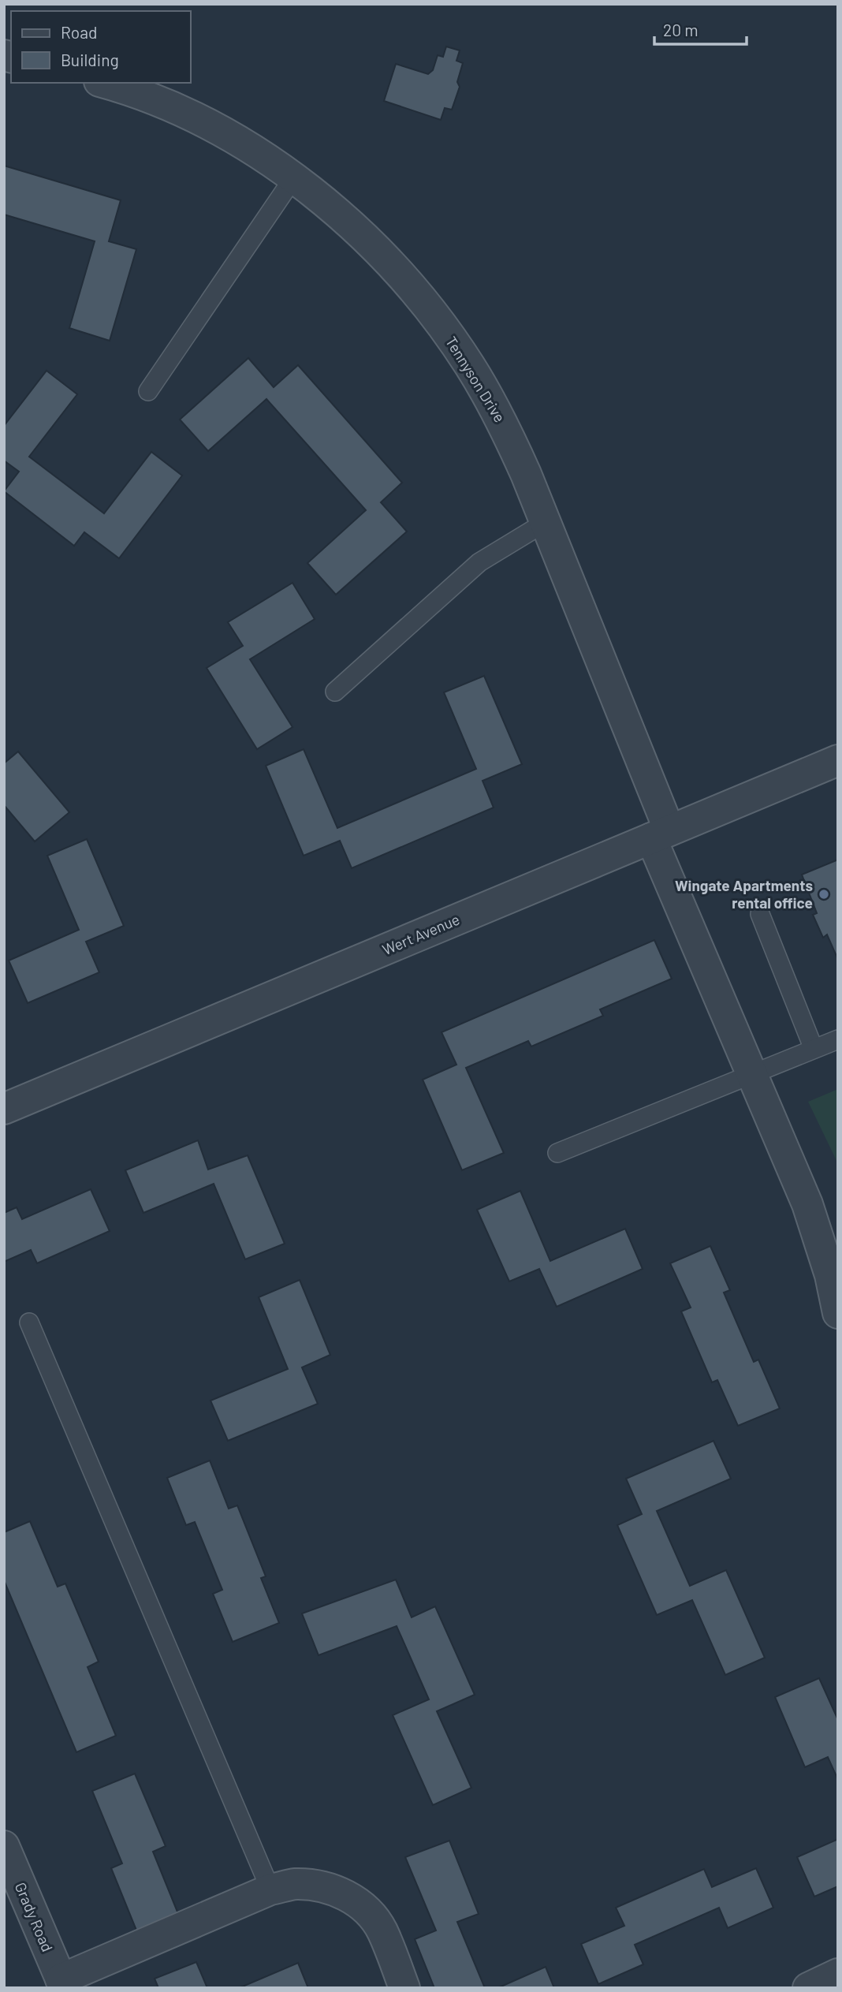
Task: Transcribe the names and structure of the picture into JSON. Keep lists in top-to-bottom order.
{
  "streets": {
    "street": ["Tennyson Drive", "Wert Avenue", "Grady Road"]
  },
  "crossings": [
    ["Tennyson Drive", "Wert Avenue"]
  ],
  "places": ["Wingate Apartments rental office"],
  "legend": ["Road", "Building"],
  "scale_bar": "20 m"
}
